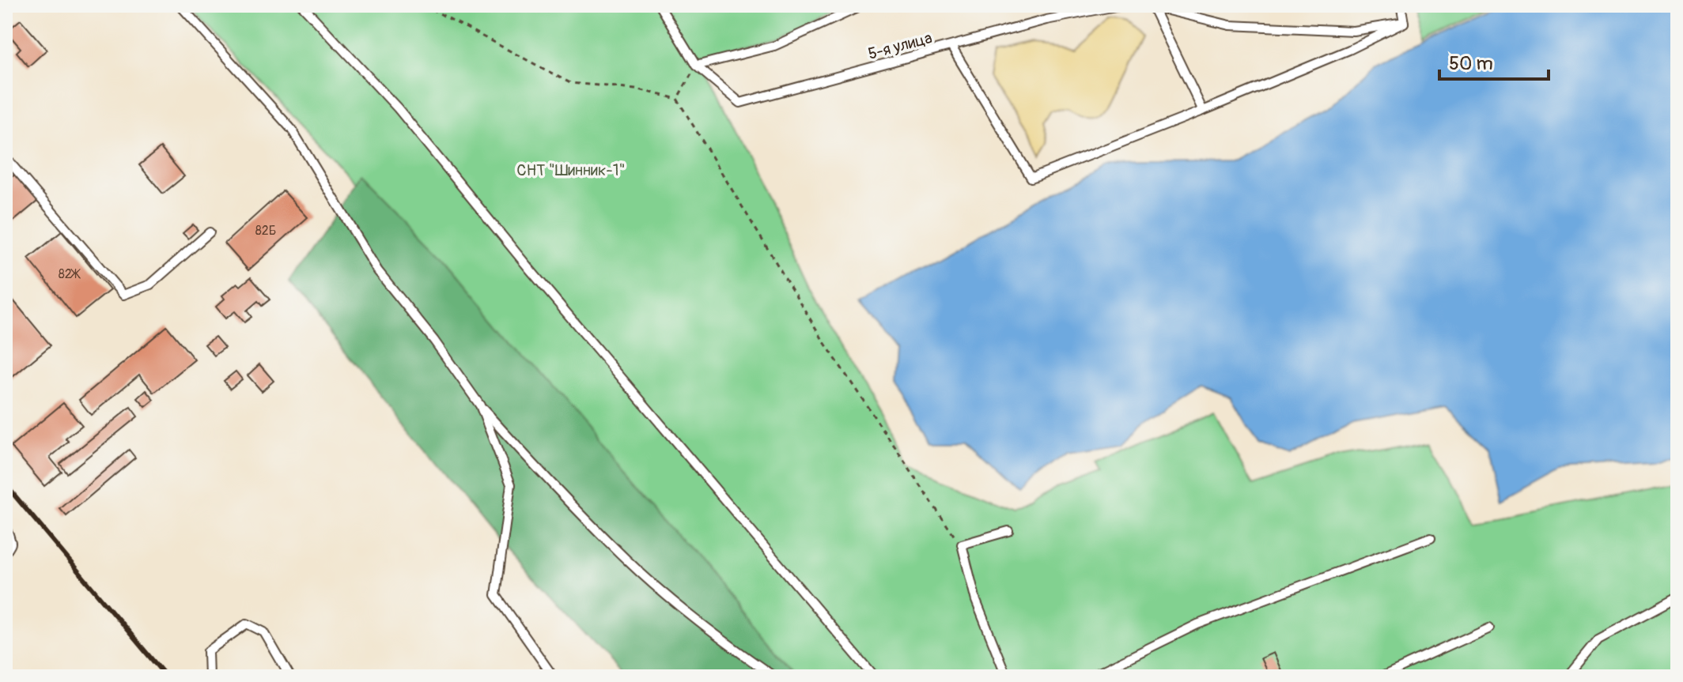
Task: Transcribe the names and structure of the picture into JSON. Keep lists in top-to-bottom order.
{
  "streets": {
    "lane": ["5-я улица"]
  },
  "parks": ["СНТ \"Шинник-1\""],
  "house_numbers": ["82Б", "82Ж"],
  "scale_bar": "50 m"
}
